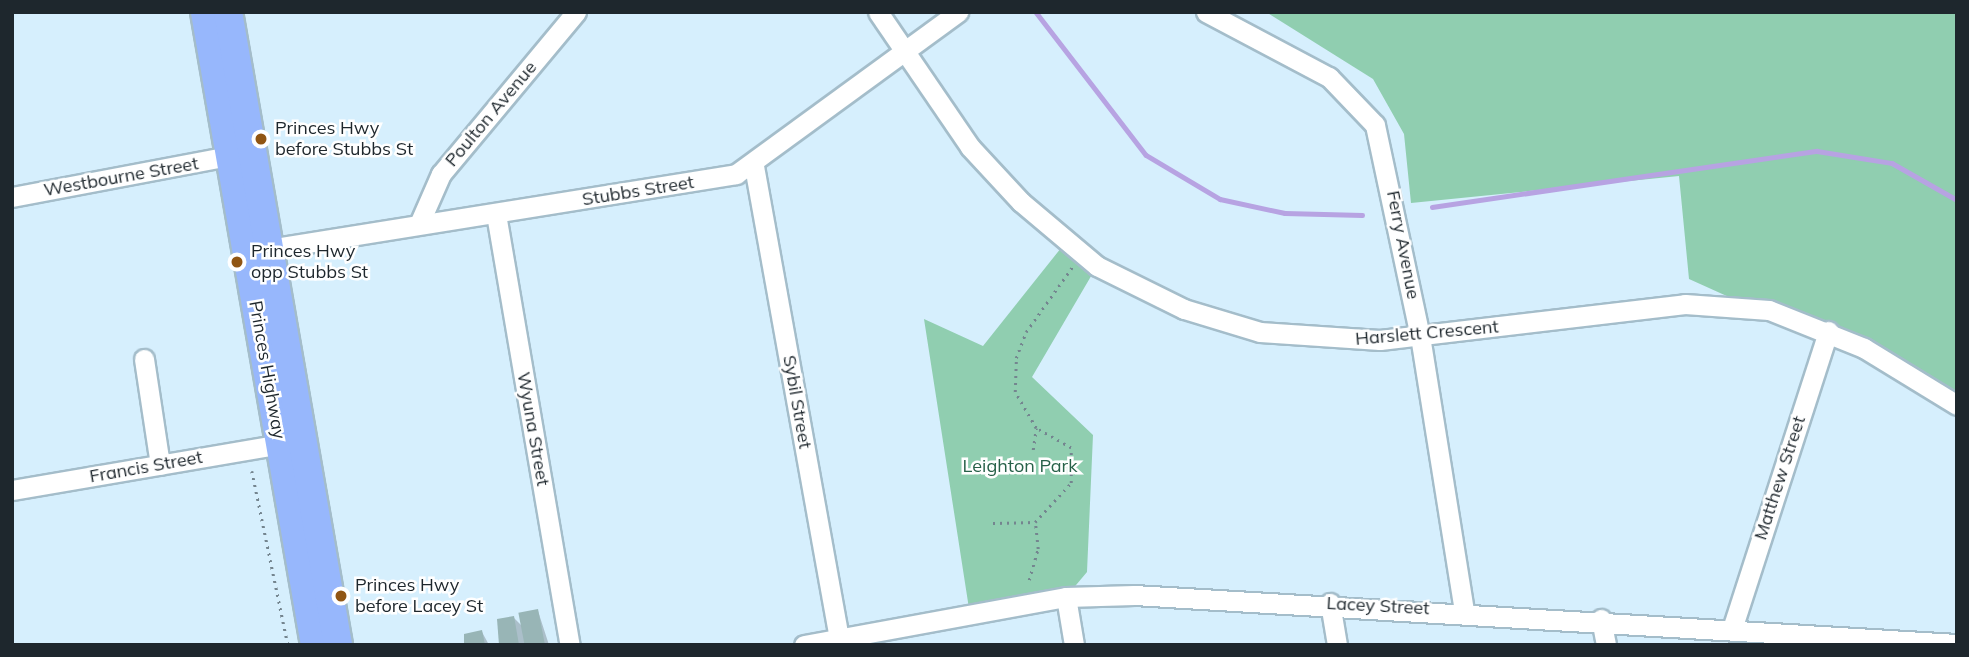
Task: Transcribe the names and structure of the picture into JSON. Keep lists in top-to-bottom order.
{
  "streets": {
    "highway": ["Princes Highway"],
    "street": [
      "Poulton Avenue",
      "Westbourne Street",
      "Stubbs Street",
      "Ferry Avenue",
      "Harslett Crescent",
      "Sybil Street",
      "Wyuna Street",
      "Francis Street",
      "Matthew Street",
      "Lacey Street"
    ]
  },
  "crossings": [
    ["Poulton Avenue", "Stubbs Street"],
    ["Westbourne Street", "Princes Highway"],
    ["Stubbs Street", "Harslett Crescent"],
    ["Stubbs Street", "Princes Highway"],
    ["Stubbs Street", "Sybil Street"],
    ["Stubbs Street", "Wyuna Street"],
    ["Ferry Avenue", "Harslett Crescent"],
    ["Ferry Avenue", "Lacey Street"],
    ["Harslett Crescent", "Matthew Street"],
    ["Princes Highway", "Francis Street"],
    ["Sybil Street", "Lacey Street"],
    ["Matthew Street", "Lacey Street"]
  ],
  "parks": ["Leighton Park"],
  "places": ["Princes Hwy before Stubbs St", "Princes Hwy opp Stubbs St", "Princes Hwy before Lacey St"]
}
